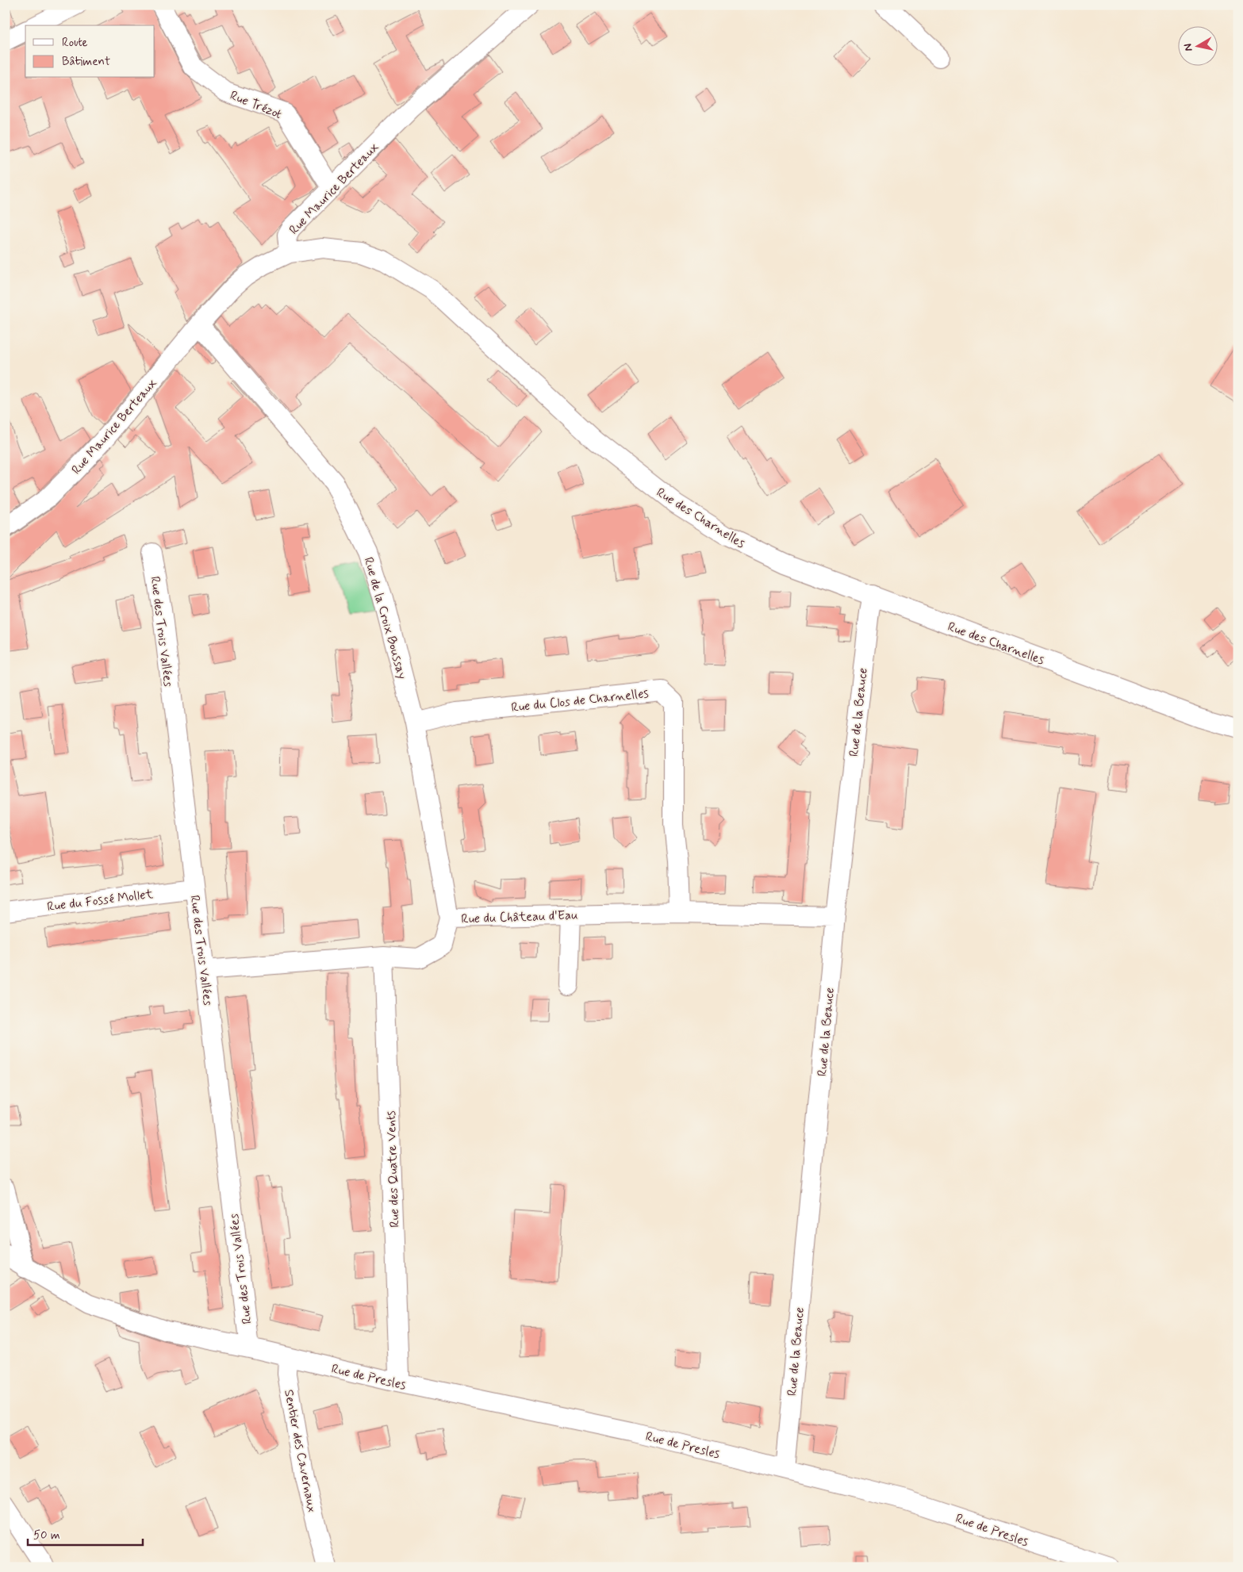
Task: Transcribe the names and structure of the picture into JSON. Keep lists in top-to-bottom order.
{
  "streets": {
    "street": [
      "Rue Trézot",
      "Rue Maurice Berteaux",
      "Rue des Charnelles",
      "Rue de la Croix Boussay",
      "Rue des Trois Vallées",
      "Rue du Clos de Charnelles",
      "Rue de la Beauce",
      "Rue du Fossé Mollet",
      "Rue du Château d'Eau",
      "Rue des Quatre Vents",
      "Rue de Presles",
      "Sentier des Cavernaux"
    ]
  },
  "crossings": [
    ["Rue Trézot", "Rue Maurice Berteaux"],
    ["Rue Maurice Berteaux", "Rue des Charnelles"],
    ["Rue Maurice Berteaux", "Rue de la Croix Boussay"],
    ["Rue des Charnelles", "Rue de la Beauce"],
    ["Rue de la Croix Boussay", "Rue du Clos de Charnelles"],
    ["Rue de la Croix Boussay", "Rue du Château d'Eau"],
    ["Rue des Trois Vallées", "Rue du Fossé Mollet"],
    ["Rue des Trois Vallées", "Rue du Château d'Eau"],
    ["Rue des Trois Vallées", "Rue de Presles"],
    ["Rue du Clos de Charnelles", "Rue du Château d'Eau"],
    ["Rue de la Beauce", "Rue du Château d'Eau"],
    ["Rue de la Beauce", "Rue de Presles"],
    ["Rue du Château d'Eau", "Rue des Quatre Vents"],
    ["Rue des Quatre Vents", "Rue de Presles"],
    ["Rue de Presles", "Sentier des Cavernaux"]
  ],
  "legend": ["Route", "Bâtiment"],
  "scale_bar": "50 m",
  "north": "left"
}
